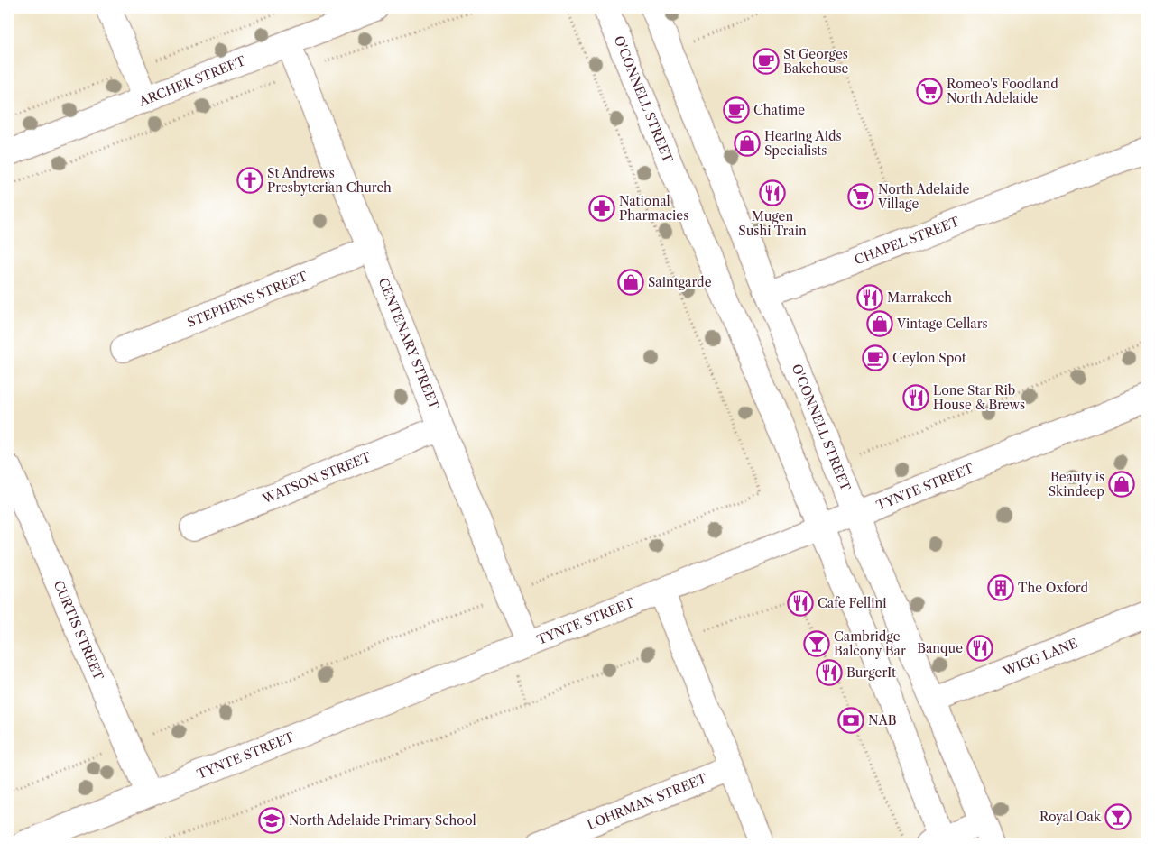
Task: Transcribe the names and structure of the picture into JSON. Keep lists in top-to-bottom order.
{
  "streets": {
    "street": [
      "ARCHER STREET",
      "O'CONNELL STREET",
      "CHAPEL STREET",
      "STEPHENS STREET",
      "CENTENARY STREET",
      "WATSON STREET",
      "TYNTE STREET",
      "CURTIS STREET",
      "WIGG LANE",
      "LOHRMAN STREET"
    ]
  },
  "crossings": [
    ["ARCHER STREET", "CENTENARY STREET"],
    ["O'CONNELL STREET", "CHAPEL STREET"],
    ["O'CONNELL STREET", "TYNTE STREET"],
    ["O'CONNELL STREET", "WIGG LANE"],
    ["STEPHENS STREET", "CENTENARY STREET"],
    ["CENTENARY STREET", "WATSON STREET"],
    ["CENTENARY STREET", "TYNTE STREET"],
    ["TYNTE STREET", "CURTIS STREET"]
  ],
  "places": {
    "cafe": ["St Georges Bakehouse", "Chatime", "Ceylon Spot"],
    "supermarket": ["Romeo's Foodland North Adelaide", "North Adelaide Village"],
    "shop": [
      "Hearing Aids Specialists",
      "Saintgarde",
      "Vintage Cellars",
      "Beauty is Skindeep"
    ],
    "church": ["St Andrews Presbyterian Church"],
    "restaurant": [
      "Mugen Sushi Train",
      "Marrakech",
      "Lone Star Rib House & Brews",
      "Cafe Fellini",
      "Banque",
      "BurgerIt"
    ],
    "pharmacy": ["National Pharmacies"],
    "building": ["The Oxford"],
    "bar": ["Cambridge Balcony Bar", "Royal Oak"],
    "bank": ["NAB"],
    "school or university": ["North Adelaide Primary School"]
  }
}
